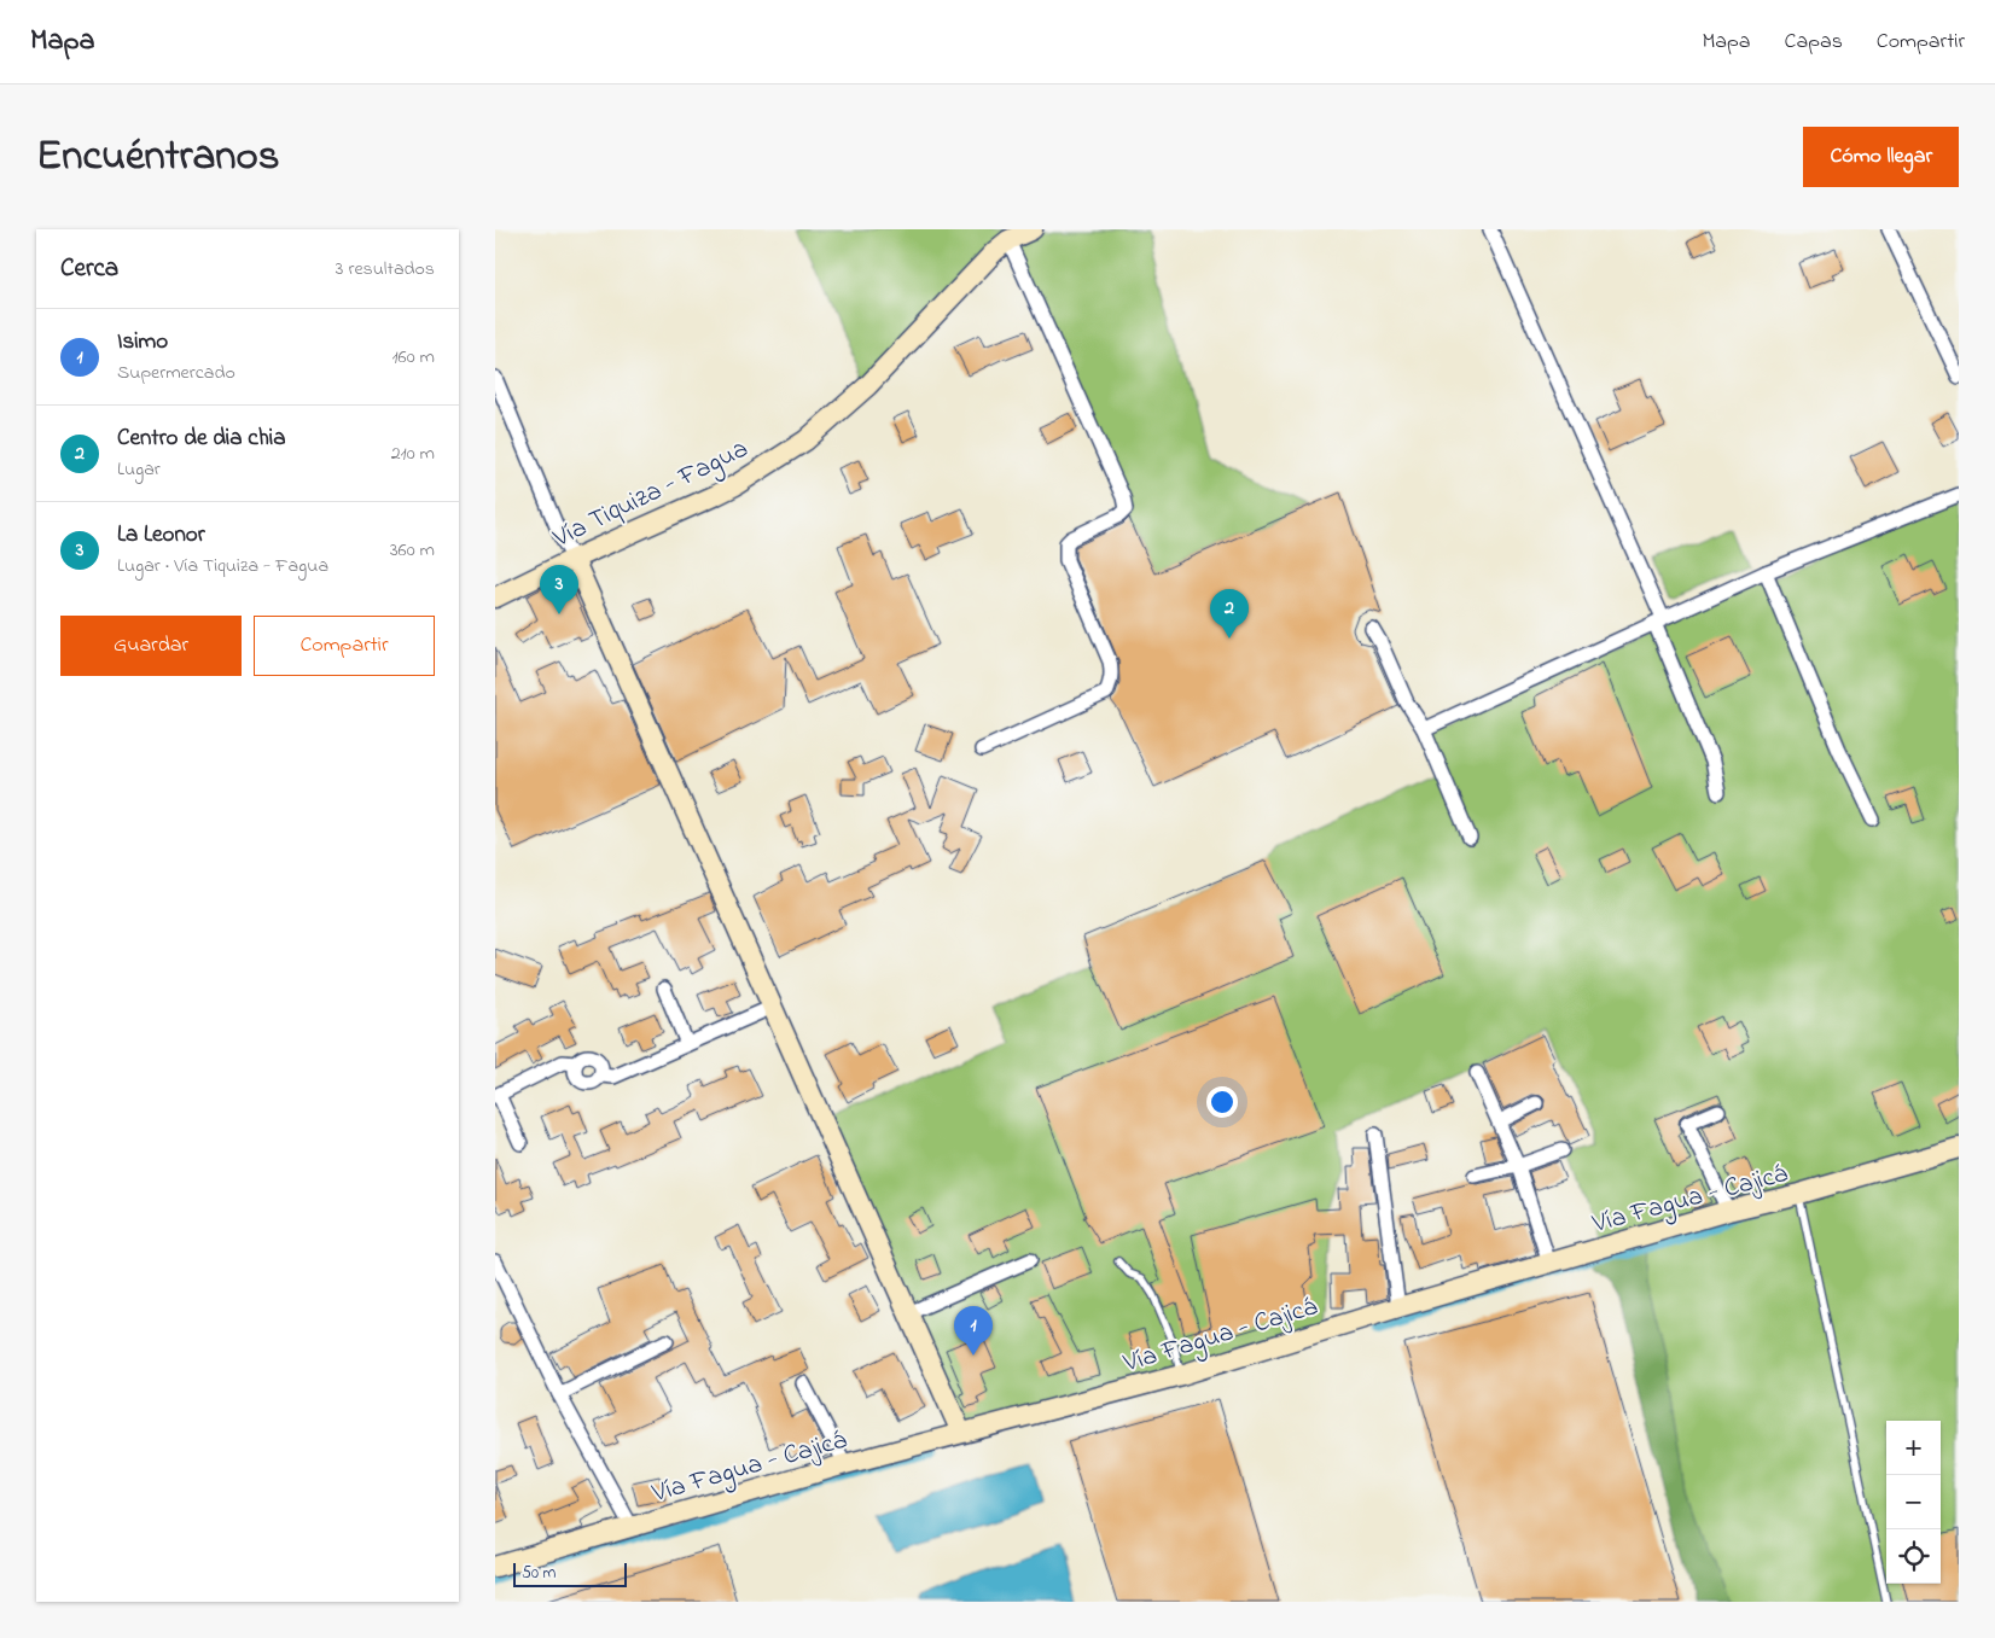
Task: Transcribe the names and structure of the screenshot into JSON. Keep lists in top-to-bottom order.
{
  "streets": {
    "street": ["Vía Tiquiza - Fagua", "Vía Fagua - Cajicá"]
  },
  "scale_bar": "50 m",
  "page": {
    "header": "Mapa",
    "nav": ["Mapa", "Capas", "Compartir"],
    "title": "Encuéntranos",
    "buttons": [
      "Cómo llegar",
      ["Guardar", "Compartir"]
    ],
    "heading": ["Cerca", "3 resultados"],
    "list": [
      {
        "mark": "1",
        "name": "Isimo",
        "note": "Supermercado",
        "value": "160 m"
      },
      {
        "mark": "2",
        "name": "Centro de dia chia",
        "note": "Lugar",
        "value": "210 m"
      },
      {
        "mark": "3",
        "name": "La Leonor",
        "note": "Lugar · Vía Tiquiza - Fagua",
        "value": "360 m"
      }
    ],
    "pins": ["3", "2", "1"],
    "map_buttons": ["+", "−"],
    "scale": "50 m"
  }
}
